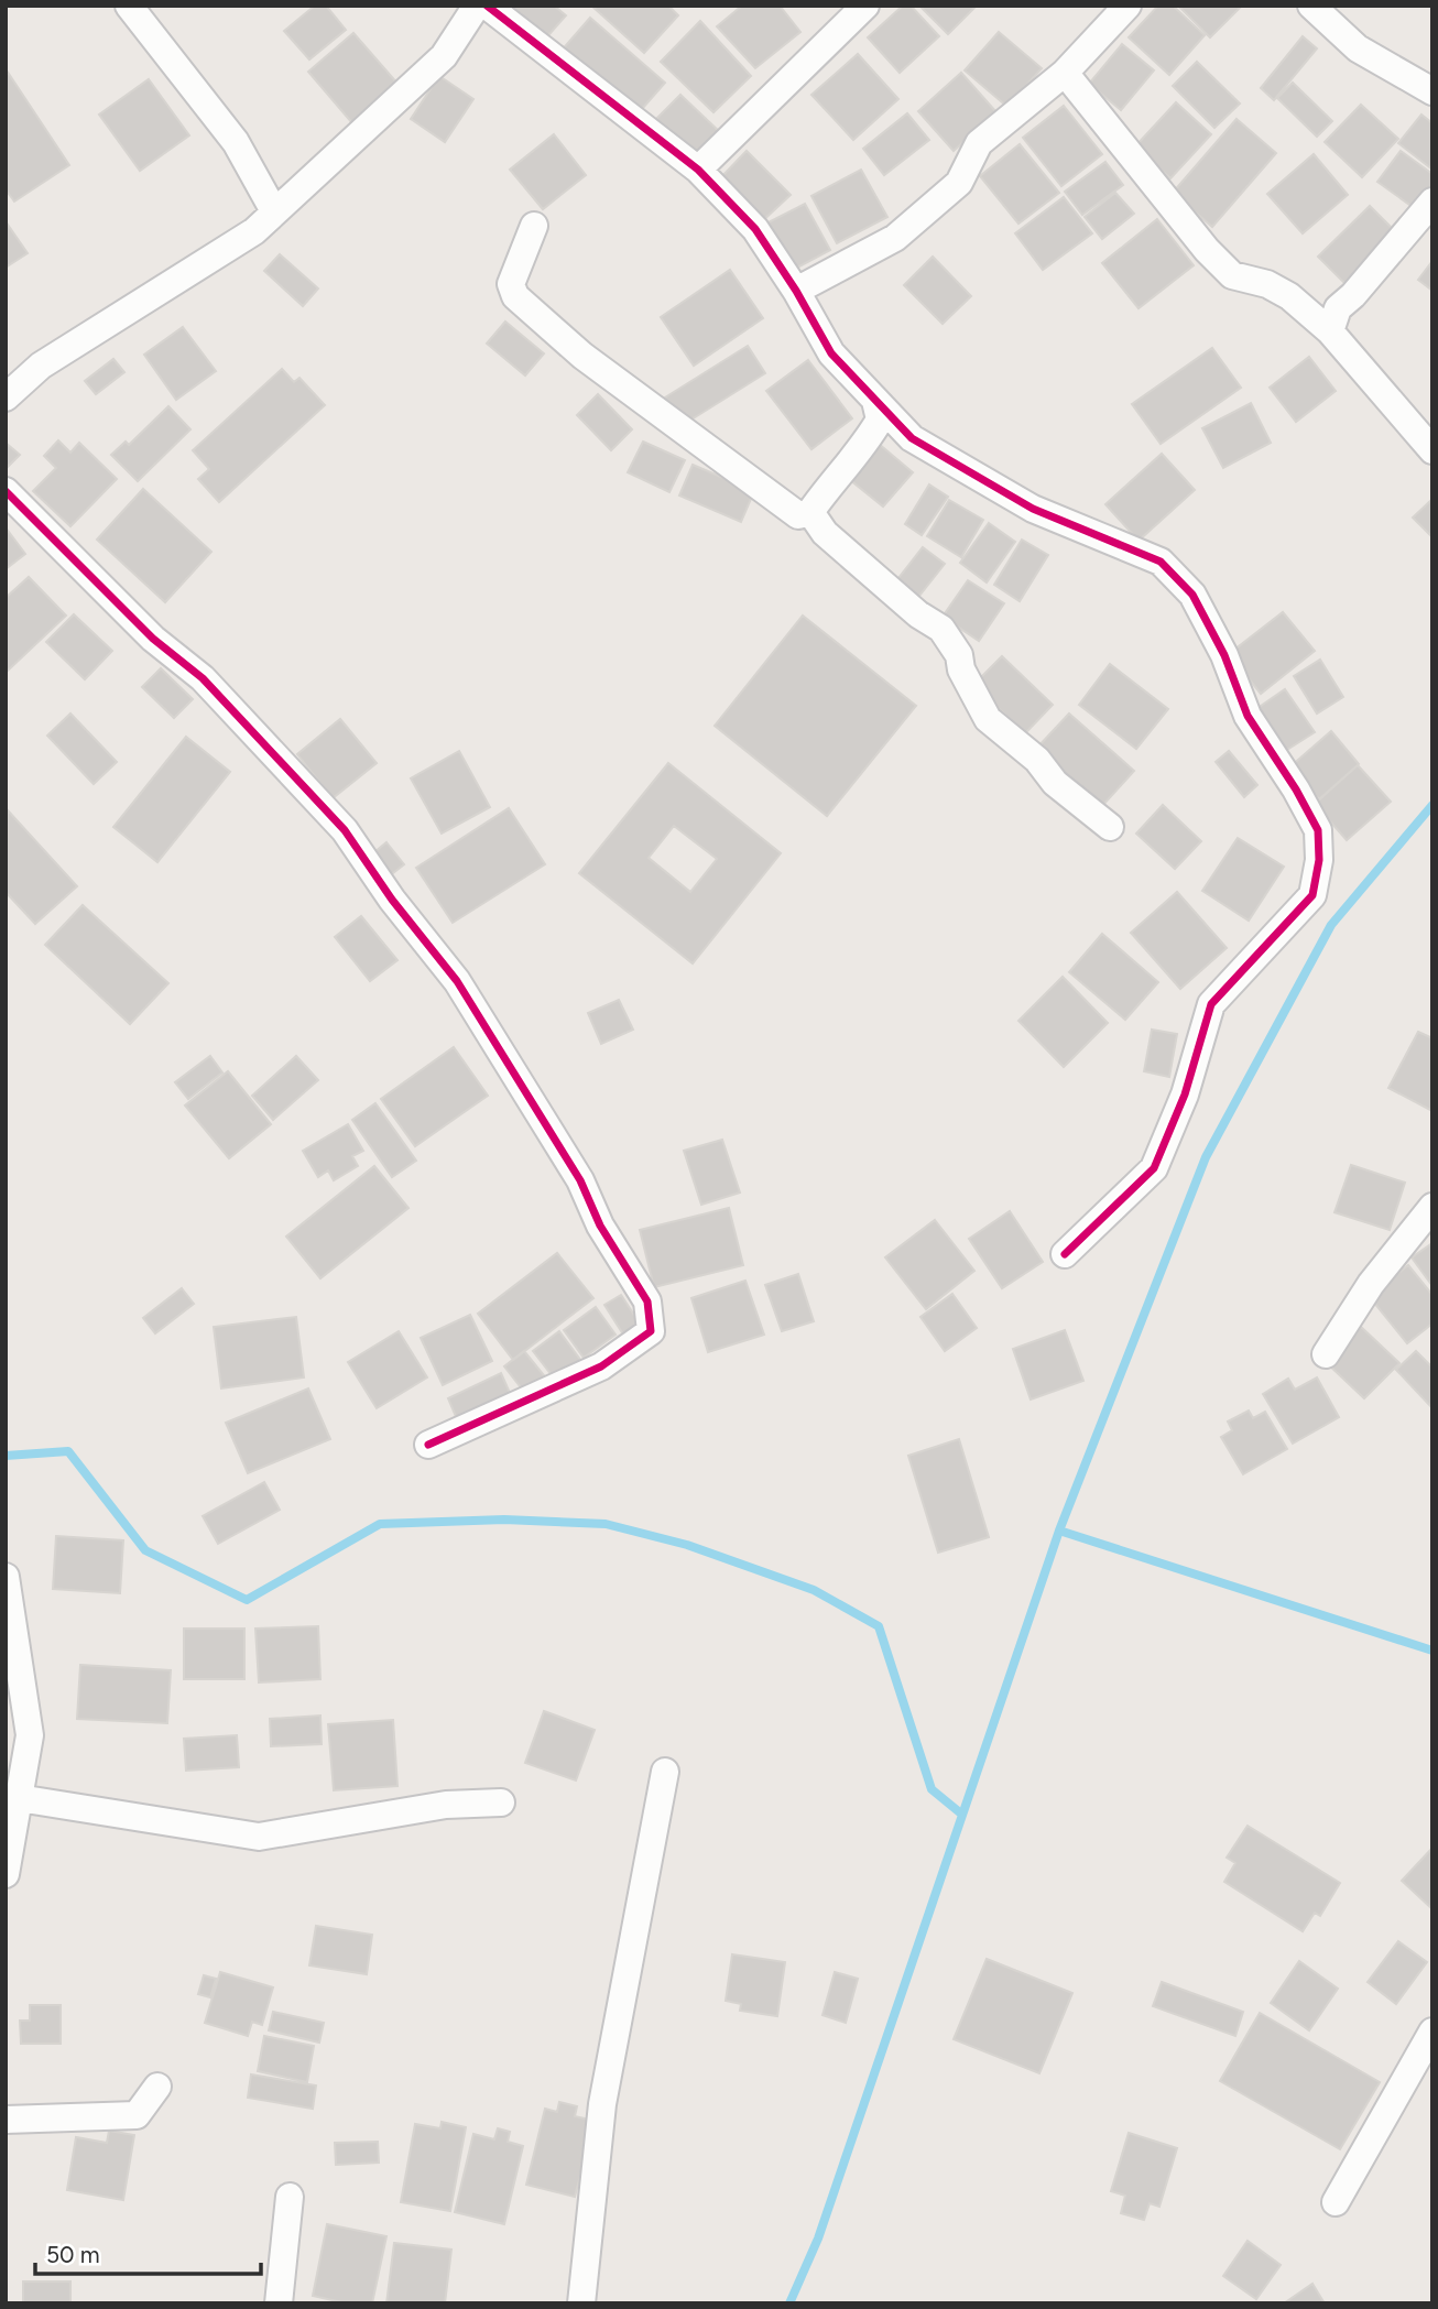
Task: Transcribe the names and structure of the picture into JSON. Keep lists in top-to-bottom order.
{
  "scale_bar": "50 m"
}
